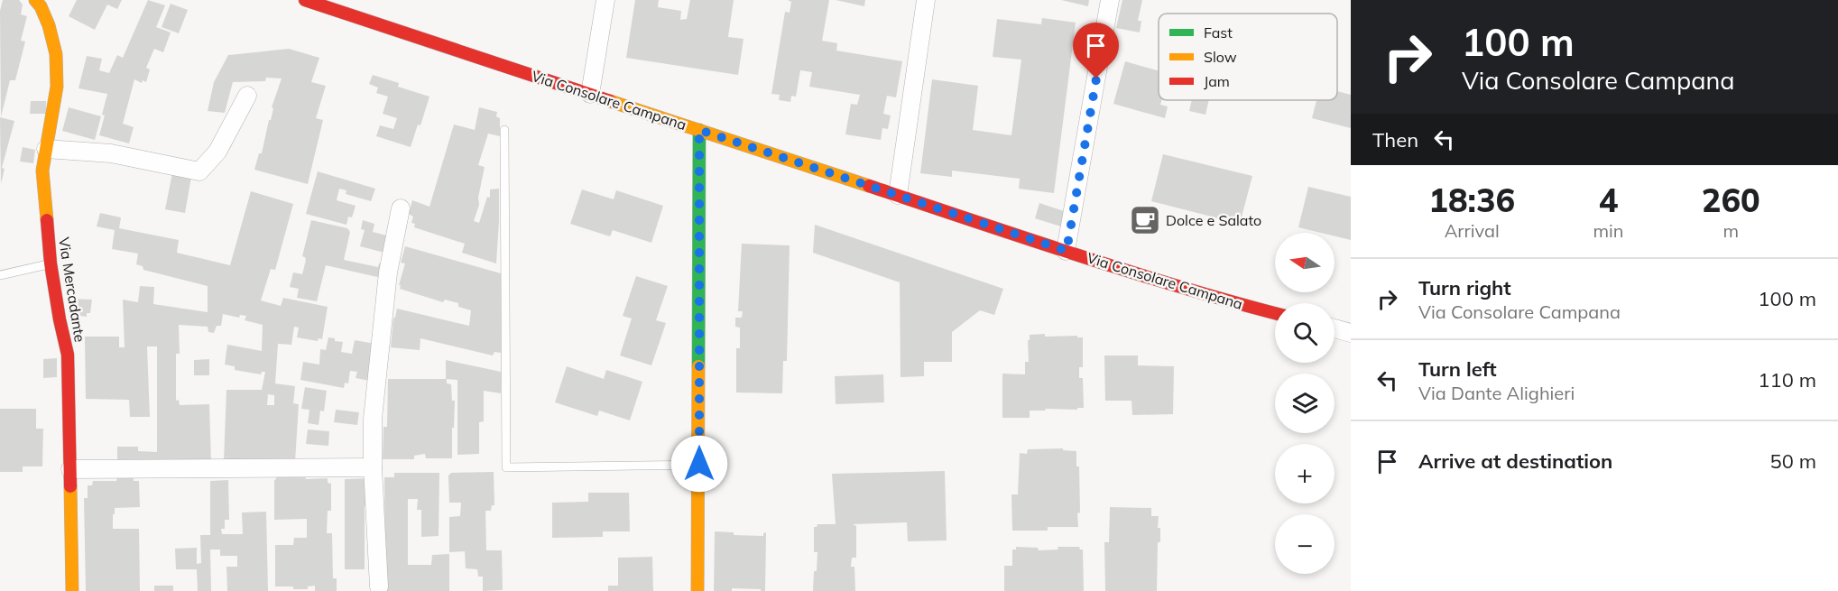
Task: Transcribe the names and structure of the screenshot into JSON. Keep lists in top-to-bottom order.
{
  "streets": {
    "street": ["Via Consolare Campana", "Via Mercadante"]
  },
  "places": {
    "cafe": ["Dolce e Salato"]
  },
  "legend": ["Fast", "Slow", "Jam"],
  "north": "left",
  "page": {
    "turn": ["100 m", "Via Consolare Campana"],
    "then": "Then",
    "eta": [
      "18:36",
      "Arrival",
      "4",
      "min",
      "260",
      "m"
    ],
    "map_buttons": ["+", "−"],
    "list": [
      {
        "name": "Turn right",
        "note": "Via Consolare Campana",
        "value": "100 m"
      },
      {
        "name": "Turn left",
        "note": "Via Dante Alighieri",
        "value": "110 m"
      },
      {
        "name": "Arrive at destination",
        "value": "50 m"
      }
    ]
  }
}
